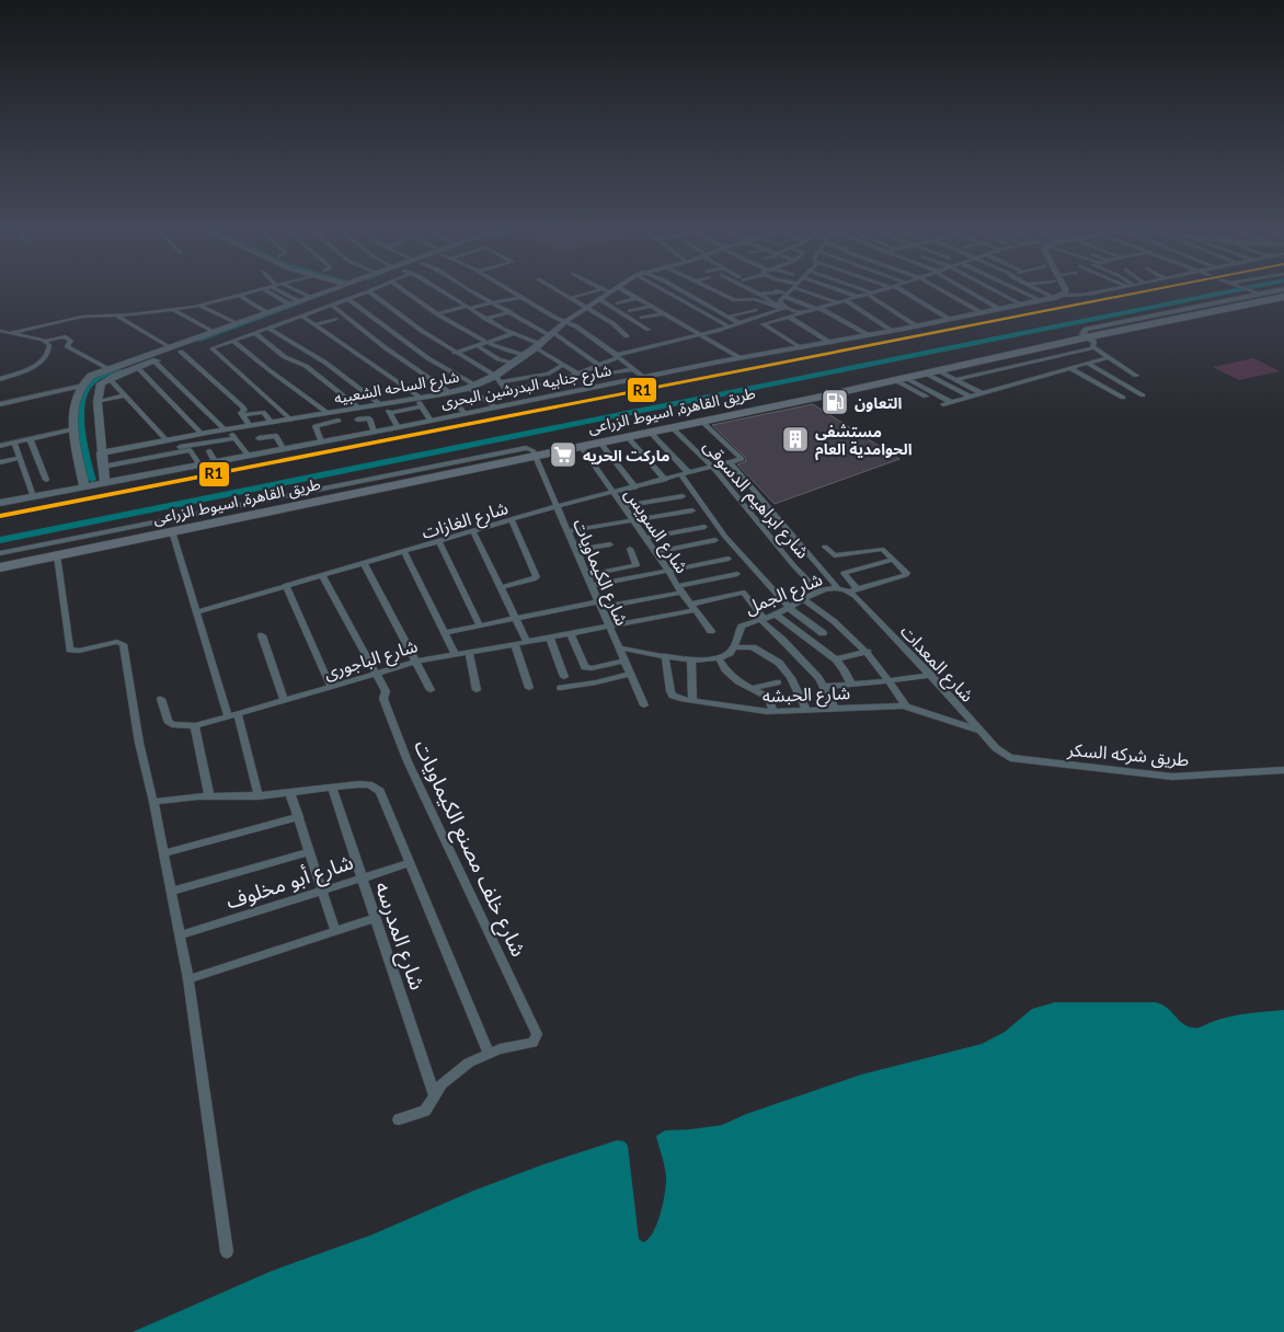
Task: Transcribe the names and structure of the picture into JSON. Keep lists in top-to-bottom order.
{
  "streets": {
    "highway": ["طريق القاهرة, اسيوط الزراعى"],
    "street": [
      "شارع جنابيه البدرشين البحرى",
      "شارع الساحه الشعبيه",
      "شارع ابراهيم الدسوقى",
      "شارع الغازات",
      "شارع السويس",
      "شارع الكيماويات",
      "شارع الجمل",
      "شارع الباجورى",
      "شارع المعدات",
      "شارع الحبشه",
      "طريق شركه السكر",
      "شارع خلف مصنع الكيماويات",
      "شارع أبو مخلوف",
      "شارع المدرسه"
    ]
  },
  "crossings": [
    ["طريق القاهرة, اسيوط الزراعى", "شارع ابراهيم الدسوقى"],
    ["طريق القاهرة, اسيوط الزراعى", "شارع الغازات"],
    ["طريق القاهرة, اسيوط الزراعى", "شارع السويس"],
    ["طريق القاهرة, اسيوط الزراعى", "شارع الكيماويات"],
    ["شارع ابراهيم الدسوقى", "شارع الغازات"],
    ["شارع ابراهيم الدسوقى", "شارع الجمل"],
    ["شارع الغازات", "شارع السويس"],
    ["شارع الغازات", "شارع الكيماويات"],
    ["شارع الغازات", "شارع خلف مصنع الكيماويات"],
    ["شارع السويس", "شارع الباجورى"],
    ["شارع الكيماويات", "شارع الباجورى"],
    ["شارع الجمل", "شارع الباجورى"],
    ["شارع الجمل", "شارع المعدات"],
    ["شارع الباجورى", "شارع خلف مصنع الكيماويات"],
    ["شارع المعدات", "شارع الحبشه"],
    ["شارع المعدات", "طريق شركه السكر"],
    ["شارع أبو مخلوف", "شارع المدرسه"]
  ],
  "places": {
    "fuel station": ["التعاون"],
    "building": ["مستشفى الحوامدية العام"],
    "supermarket": ["ماركت الحريه"]
  },
  "lines": ["transit line R1"]
}
